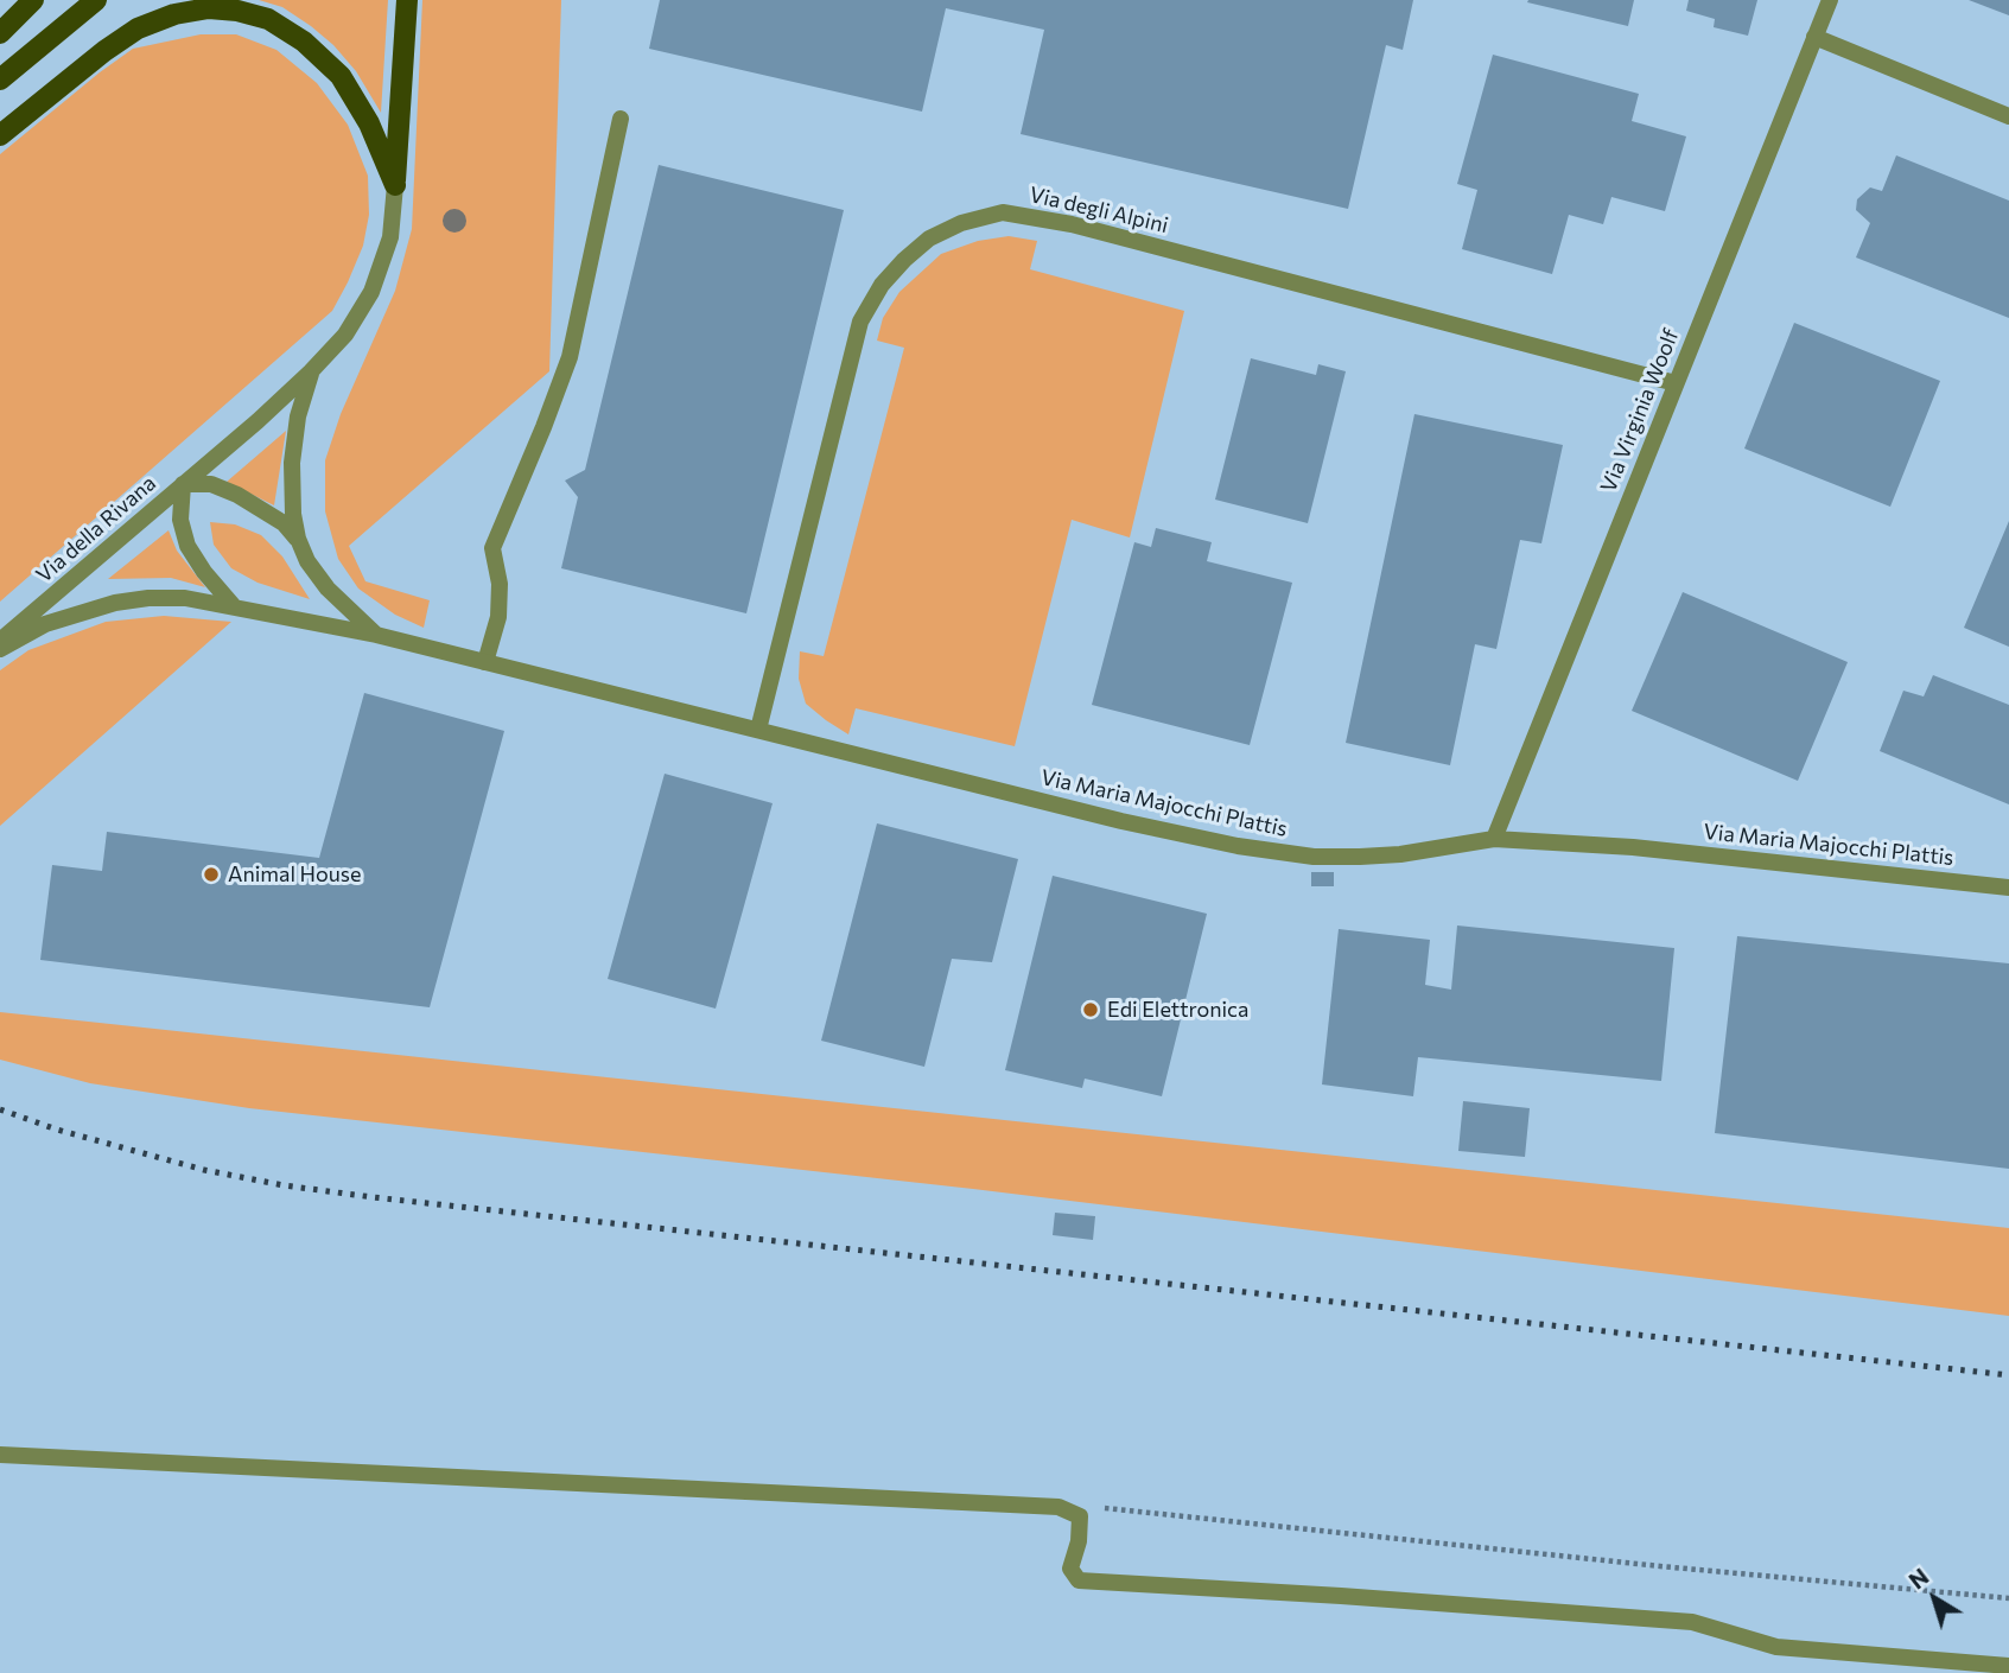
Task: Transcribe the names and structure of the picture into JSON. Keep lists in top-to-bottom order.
{
  "streets": {
    "street": [
      "Via degli Alpini",
      "Via Virginia Woolf",
      "Via della Rivana",
      "Via Maria Majocchi Plattis"
    ]
  },
  "crossings": [
    ["Via degli Alpini", "Via Virginia Woolf"],
    ["Via degli Alpini", "Via Maria Majocchi Plattis"],
    ["Via Virginia Woolf", "Via Maria Majocchi Plattis"],
    ["Via della Rivana", "Via Maria Majocchi Plattis"]
  ],
  "places": ["Animal House", "Edi Elettronica"],
  "north": "top left"
}
